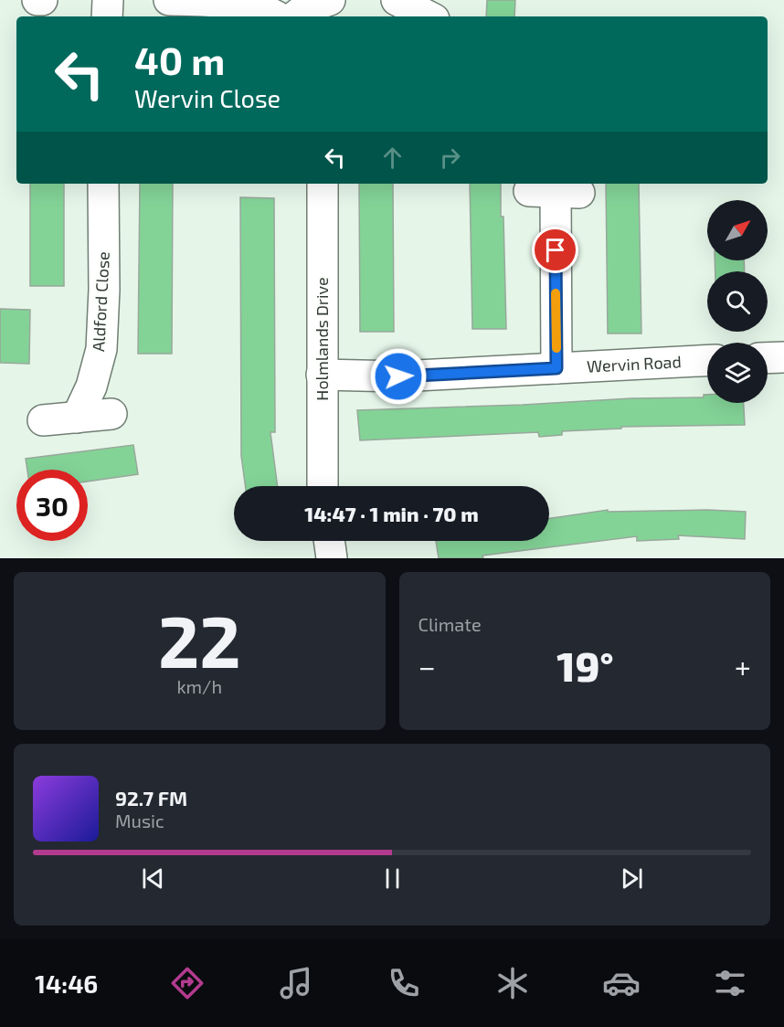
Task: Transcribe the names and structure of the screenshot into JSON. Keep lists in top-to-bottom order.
{
  "streets": {
    "street": ["Aldford Close", "Holmlands Drive", "Wervin Road"]
  },
  "crossings": [
    ["Holmlands Drive", "Wervin Road"]
  ],
  "north": "top right",
  "page": {
    "turn": ["40 m", "Wervin Close"],
    "limit": "30",
    "trip": "14:47 · 1 min · 70 m",
    "tile": [
      ["22", "km/h"],
      "Climate"
    ],
    "heat": ["−", "19°", "+"],
    "song": ["92.7 FM", "Music"],
    "tabs": "14:46"
  }
}
